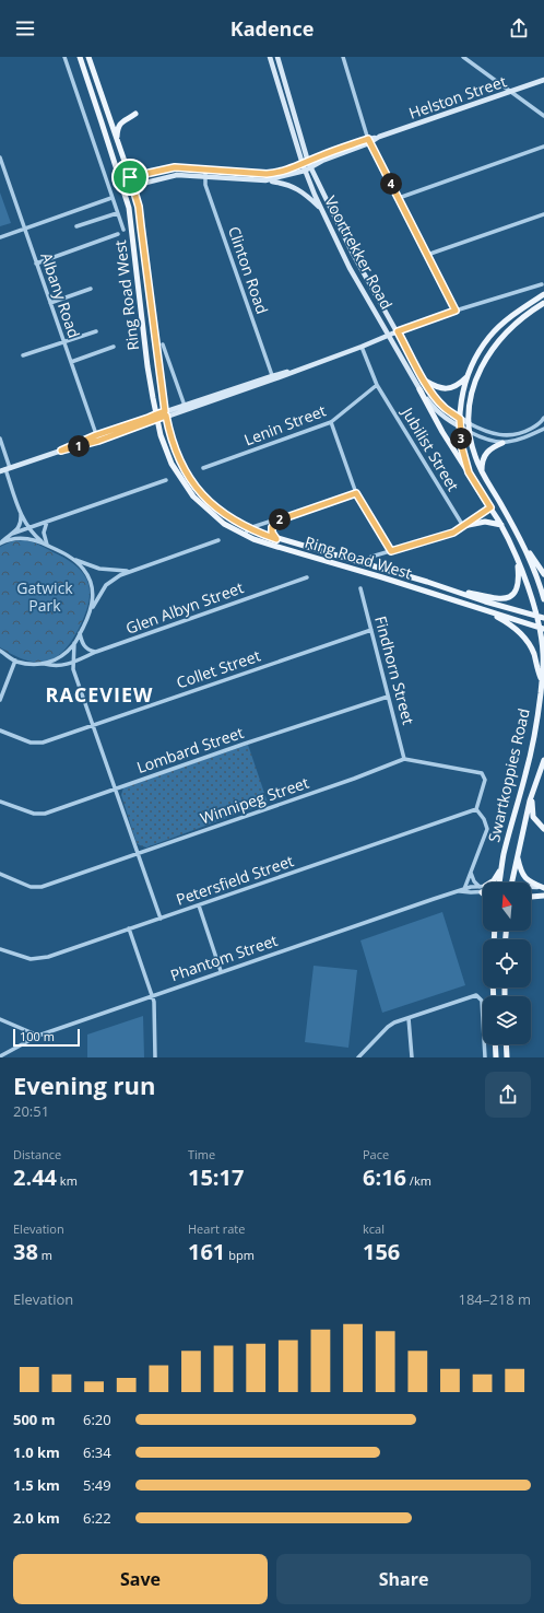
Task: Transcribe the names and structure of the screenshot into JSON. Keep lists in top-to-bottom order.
{
  "streets": {
    "main road": ["Ring Road West", "Swartkoppies Road"],
    "street": [
      "Helston Street",
      "Voortrekker Road",
      "Clinton Road",
      "Albany Road",
      "Lenin Street",
      "Jubilist Street",
      "Glen Albyn Street",
      "Collet Street",
      "Findhorn Street",
      "Lombard Street",
      "Winnipeg Street",
      "Petersfield Street",
      "Phantom Street"
    ]
  },
  "crossings": [
    ["Helston Street", "Voortrekker Road"],
    ["Helston Street", "Clinton Road"],
    ["Helston Street", "Ring Road West"],
    ["Voortrekker Road", "Swartkoppies Road"],
    ["Ring Road West", "Swartkoppies Road"],
    ["Lenin Street", "Jubilist Street"],
    ["Collet Street", "Findhorn Street"],
    ["Findhorn Street", "Lombard Street"],
    ["Findhorn Street", "Winnipeg Street"]
  ],
  "districts": ["RACEVIEW"],
  "parks": ["Gatwick Park"],
  "scale_bar": "100 m",
  "north": "top",
  "page": {
    "header": "Kadence",
    "pins": [
      "4",
      "3",
      "1",
      "2"
    ],
    "scale": "100 m",
    "heading": ["Evening run", "20:51"],
    "stats": [
      ["Distance", "2.44 km"],
      ["Time", "15:17"],
      ["Pace", "6:16 /km"],
      ["Elevation", "38 m"],
      ["Heart rate", "161 bpm"],
      ["kcal", "156"]
    ],
    "chart": ["Elevation", "184–218 m"],
    "list": [
      {
        "name": "500 m",
        "note": "6:20"
      },
      {
        "name": "1.0 km",
        "note": "6:34"
      },
      {
        "name": "1.5 km",
        "note": "5:49"
      },
      {
        "name": "2.0 km",
        "note": "6:22"
      }
    ],
    "buttons": ["Save", "Share"]
  }
}
